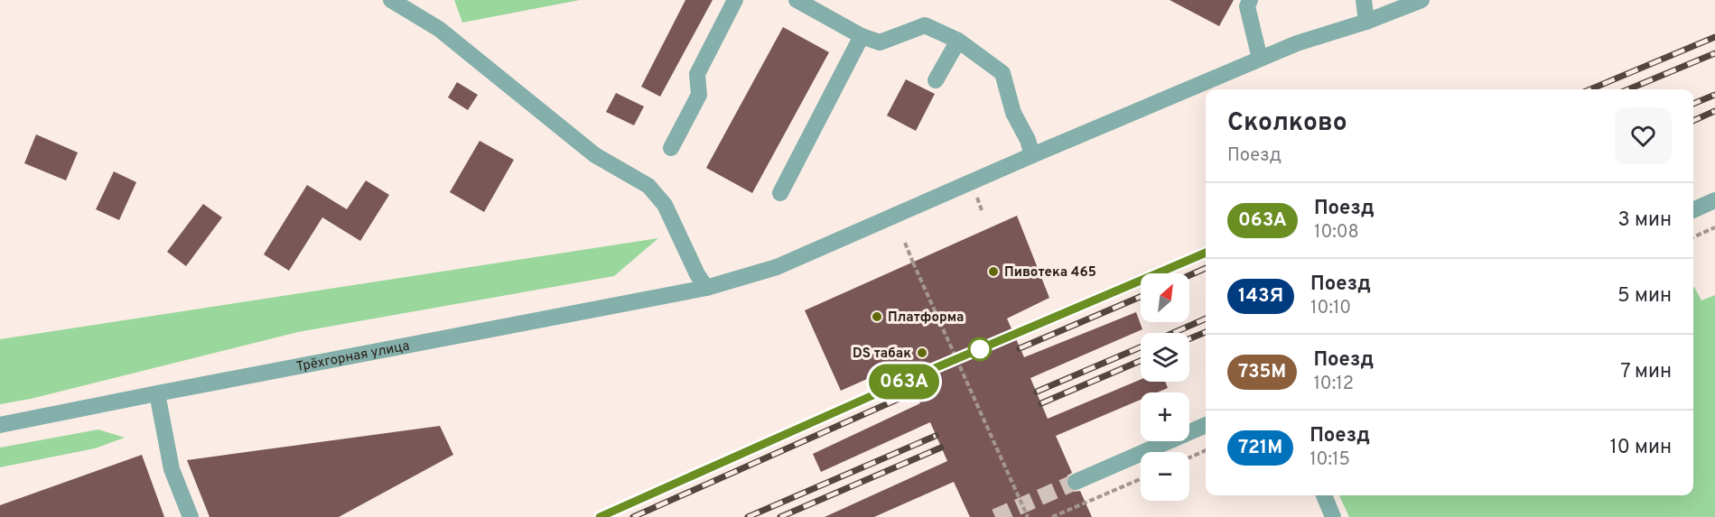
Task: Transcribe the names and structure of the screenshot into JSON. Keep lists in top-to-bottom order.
{
  "streets": {
    "street": ["Трёхгорная улица"]
  },
  "places": ["Пивотека 465", "Платформа", "DS табак"],
  "north": "top right",
  "page": {
    "on_map": "063А",
    "heading": ["Сколково", "Поезд"],
    "list": [
      {
        "mark": "063А",
        "name": "Поезд",
        "note": "10:08",
        "value": "3 мин"
      },
      {
        "mark": "143Я",
        "name": "Поезд",
        "note": "10:10",
        "value": "5 мин"
      },
      {
        "mark": "735М",
        "name": "Поезд",
        "note": "10:12",
        "value": "7 мин"
      },
      {
        "mark": "721М",
        "name": "Поезд",
        "note": "10:15",
        "value": "10 мин"
      }
    ],
    "map_buttons": ["+", "−"]
  }
}
